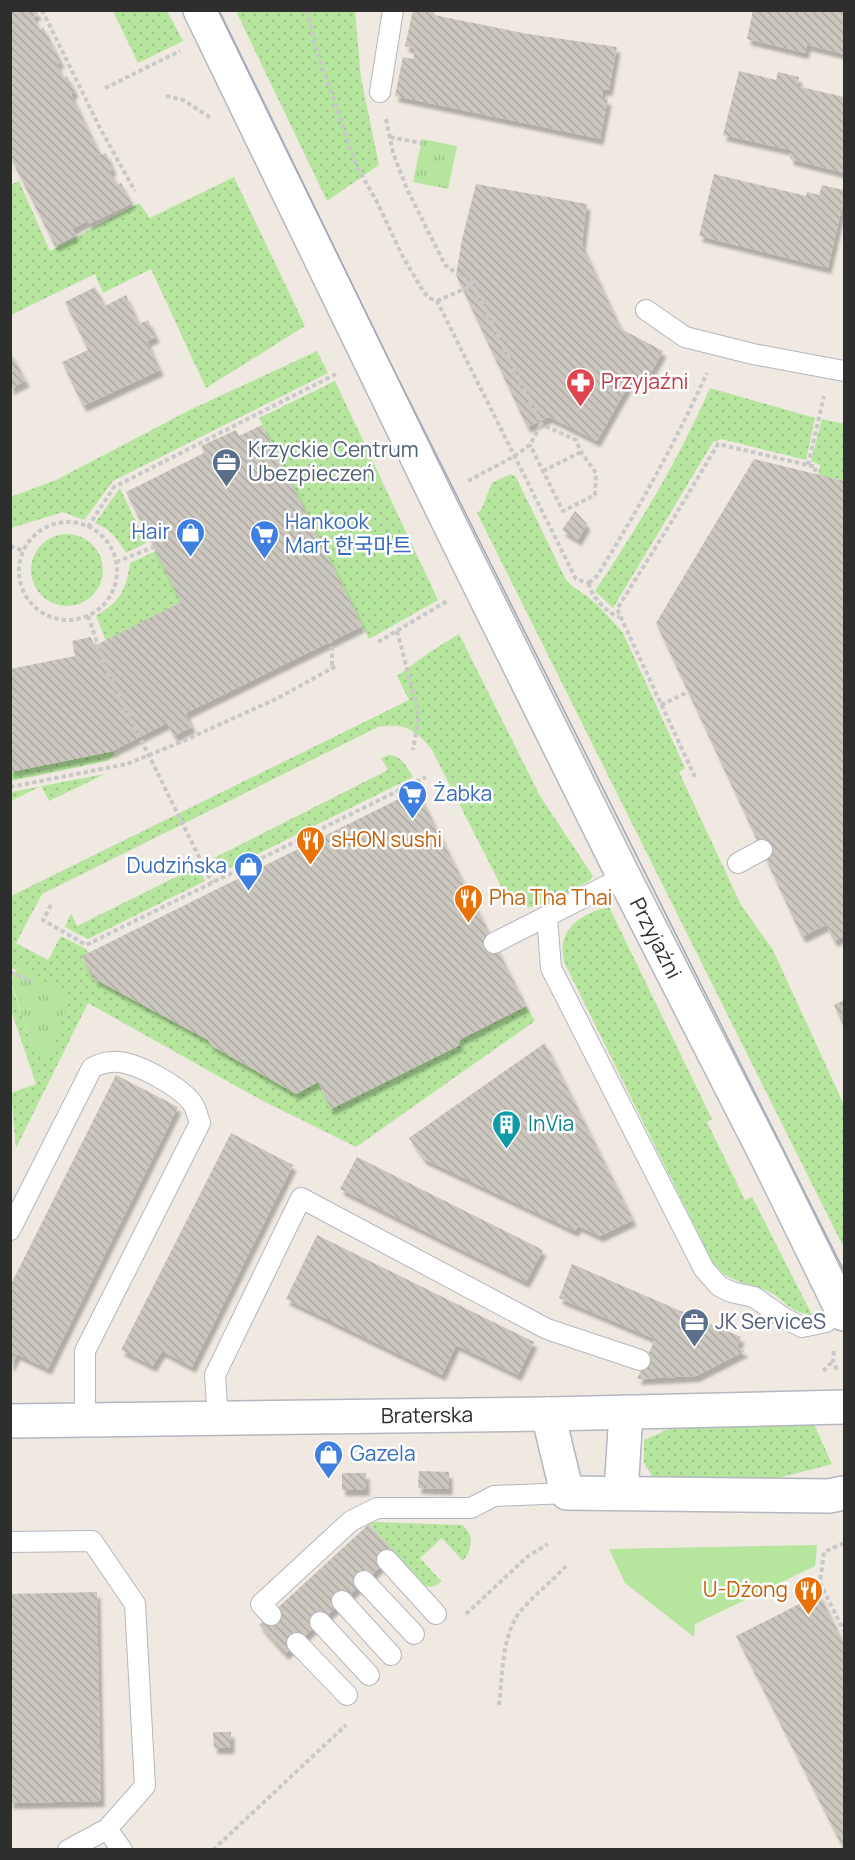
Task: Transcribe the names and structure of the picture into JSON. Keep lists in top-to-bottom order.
{
  "streets": {
    "street": ["Przyjaźni", "Braterska"]
  },
  "places": {
    "pharmacy": ["Przyjaźni"],
    "office": ["Krzyckie Centrum Ubezpieczeń", "JK ServiceS"],
    "shop": ["Hair", "Dudzińska", "Gazela"],
    "supermarket": ["Hankook Mart 한국마트", "Żabka"],
    "restaurant": ["sHON sushi", "Pha Tha Thai", "U-Dżong"],
    "building": ["InVia"]
  }
}
